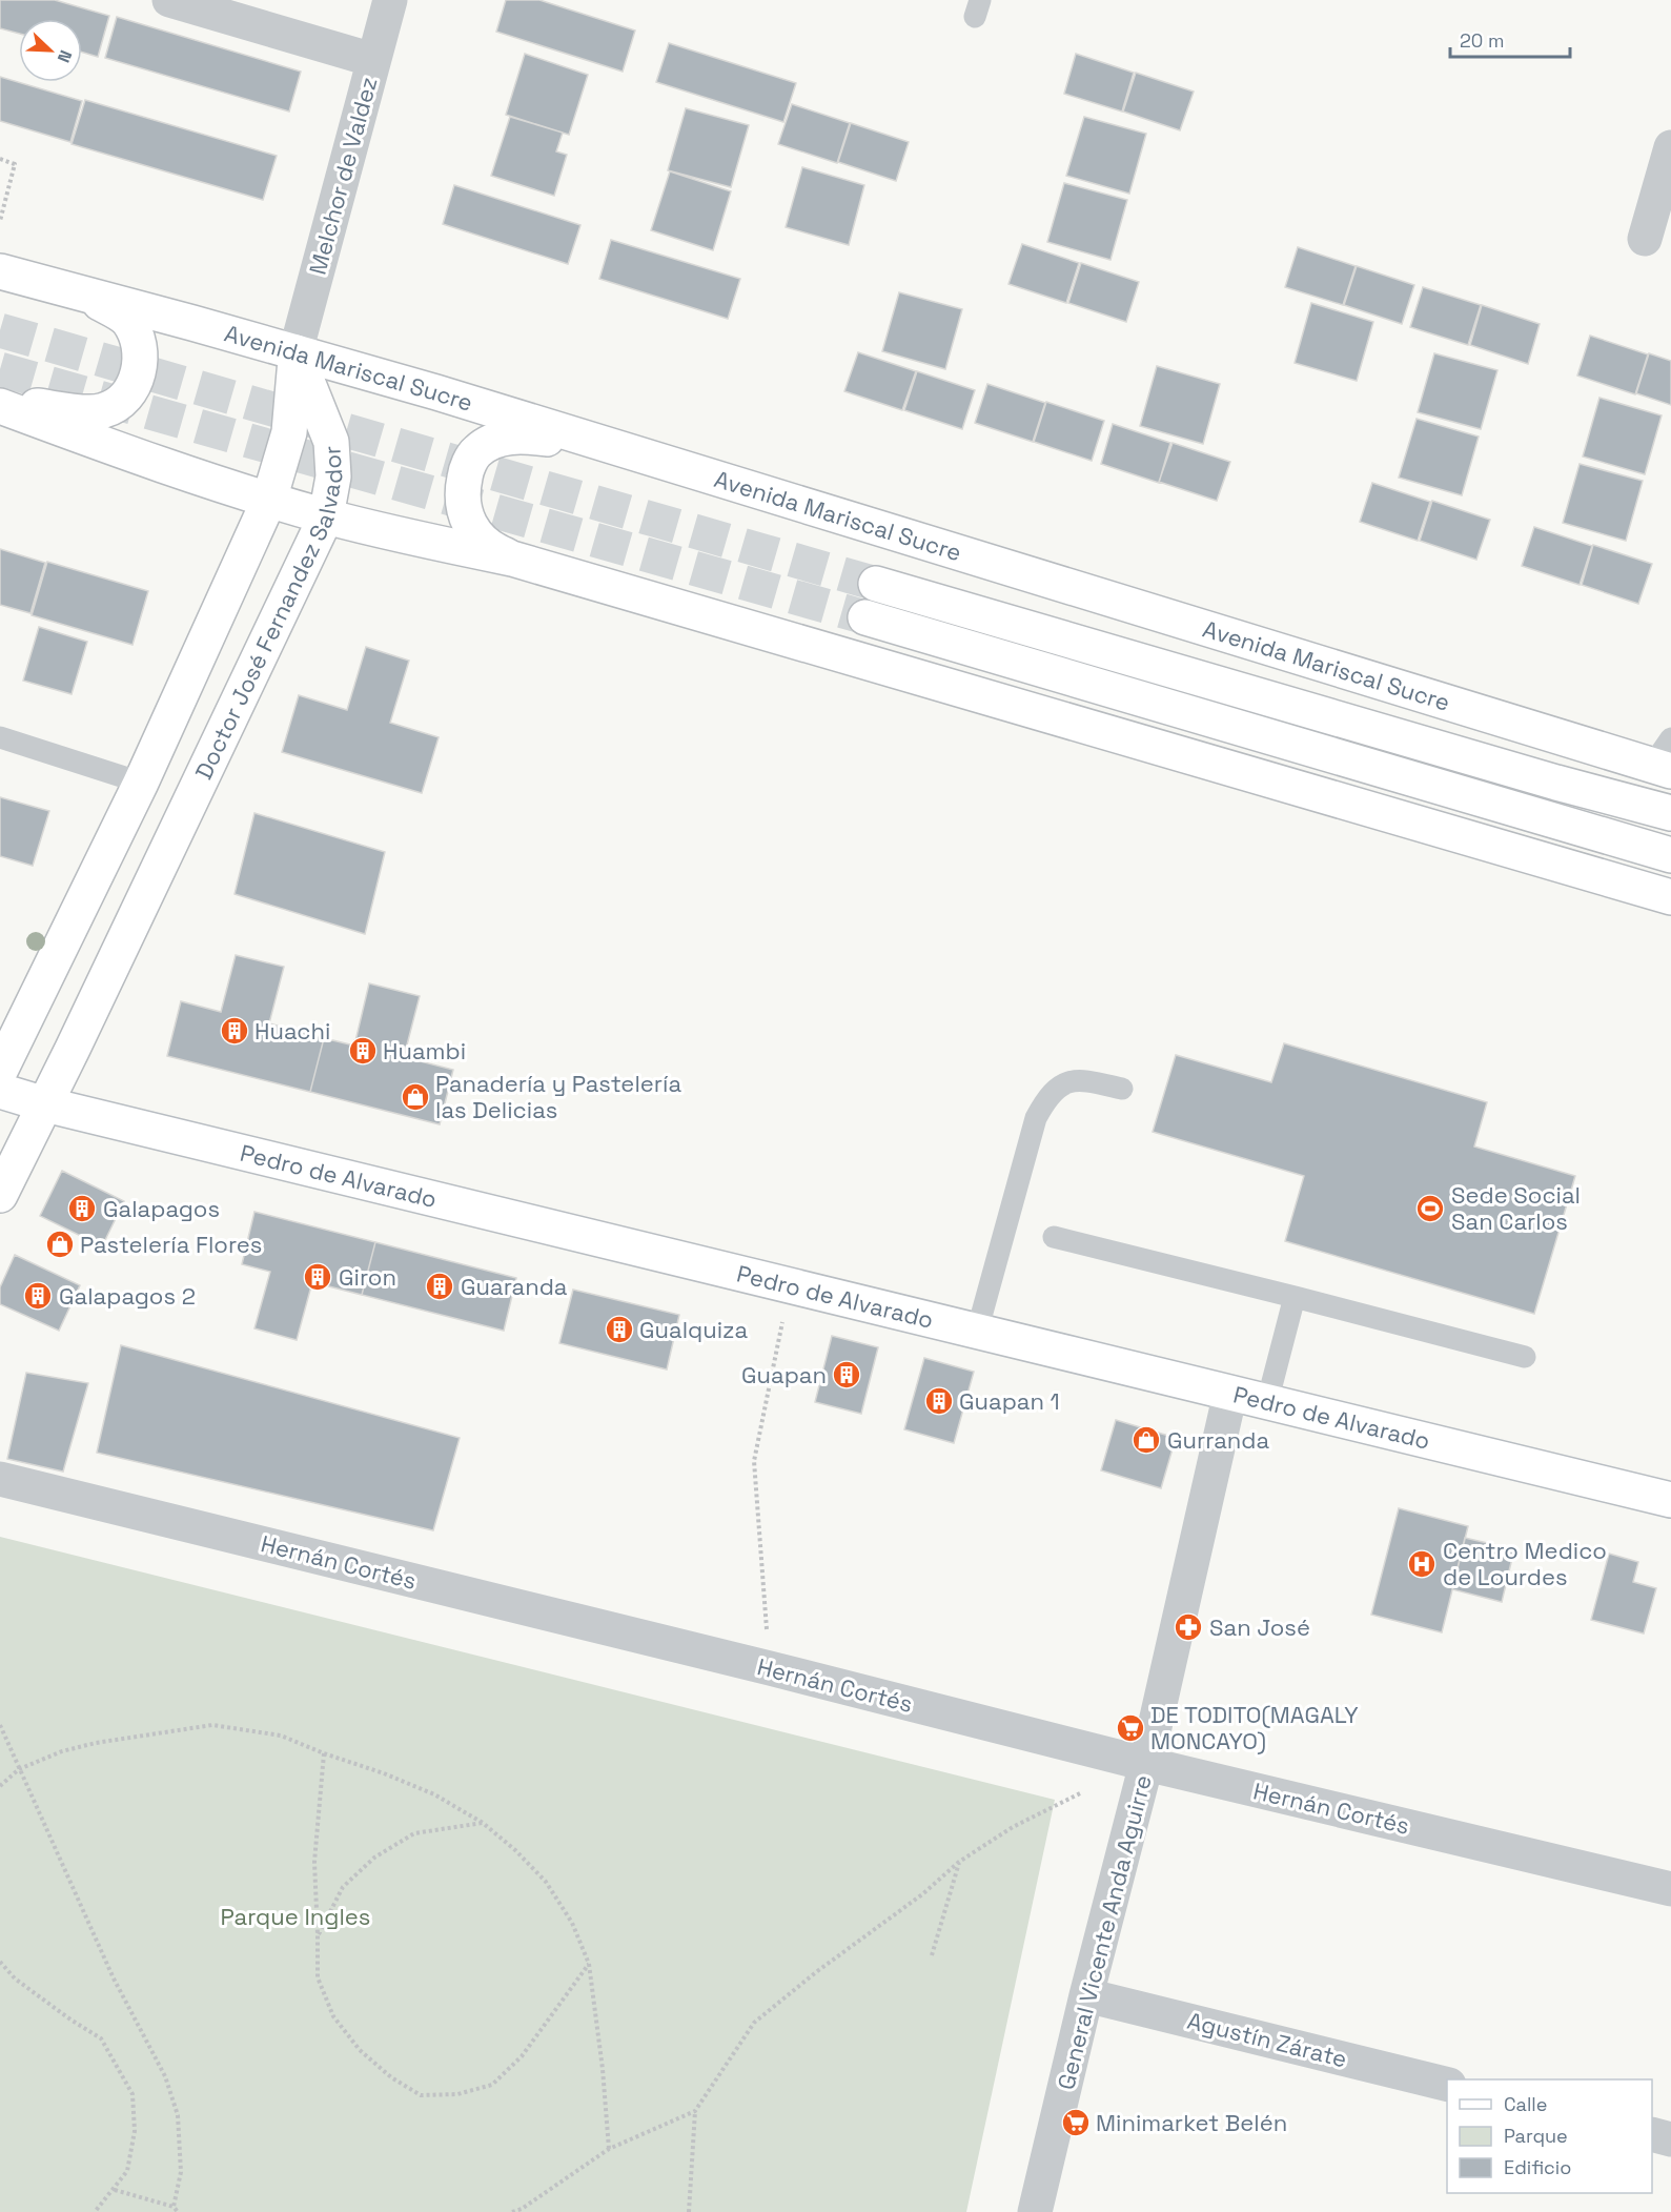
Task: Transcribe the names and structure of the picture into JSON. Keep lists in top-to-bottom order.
{
  "streets": {
    "main road": ["Avenida Mariscal Sucre", "Doctor José Fernandez Salvador", "Pedro de Alvarado"],
    "street": [
      "Melchor de Valdez",
      "Hernán Cortés",
      "General Vicente Anda Aguirre",
      "Agustín Zárate"
    ]
  },
  "crossings": [
    ["Melchor de Valdez", "Avenida Mariscal Sucre"],
    ["Melchor de Valdez", "Doctor José Fernandez Salvador"],
    ["Avenida Mariscal Sucre", "Doctor José Fernandez Salvador"],
    ["Doctor José Fernandez Salvador", "Pedro de Alvarado"],
    ["Pedro de Alvarado", "General Vicente Anda Aguirre"],
    ["Hernán Cortés", "General Vicente Anda Aguirre"],
    ["General Vicente Anda Aguirre", "Agustín Zárate"]
  ],
  "parks": ["Parque Ingles"],
  "places": {
    "building": [
      "Huachi",
      "Huambi",
      "Galapagos",
      "Giron",
      "Guaranda",
      "Galapagos 2",
      "Gualquiza",
      "Guapan",
      "Guapan 1"
    ],
    "shop": ["Panadería y Pastelería las Delicias", "Pastelería Flores", "Gurranda"],
    "sports": ["Sede Social San Carlos"],
    "hospital": ["Centro Medico de Lourdes"],
    "pharmacy": ["San José"],
    "supermarket": ["DE TODITO(MAGALY MONCAYO)", "Minimarket Belén"]
  },
  "legend": ["Calle", "Parque", "Edificio"],
  "scale_bar": "20 m",
  "north": "bottom right"
}
